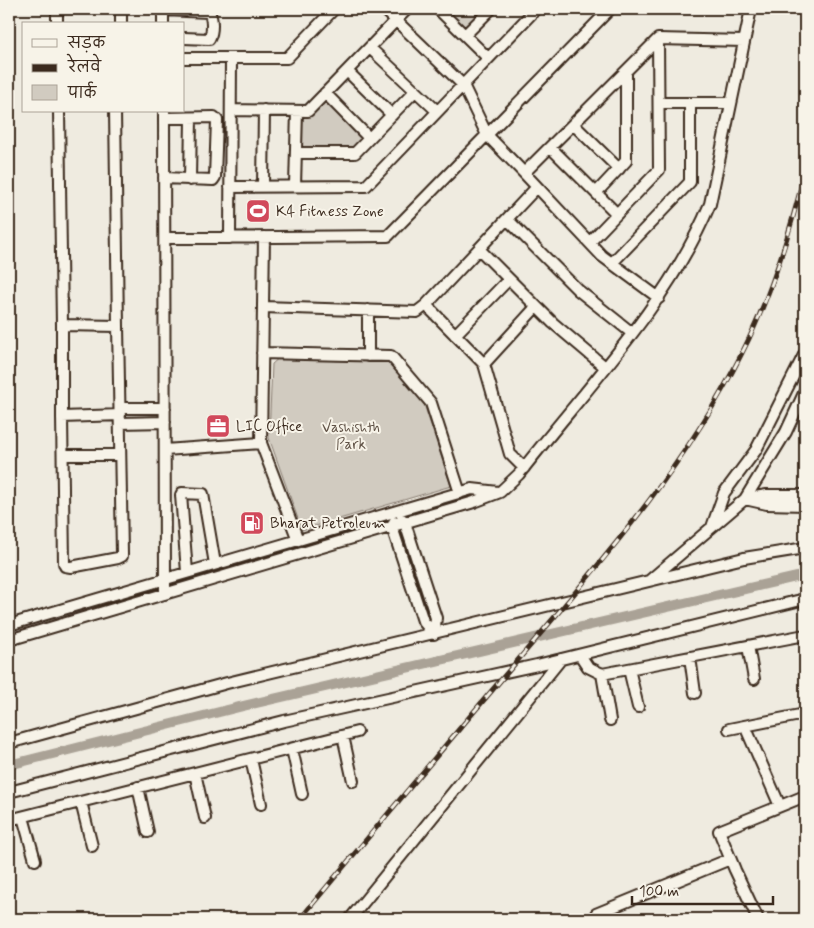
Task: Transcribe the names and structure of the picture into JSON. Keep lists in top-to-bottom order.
{
  "parks": ["Vashishth Park"],
  "places": {
    "sports": ["K4 Fitness Zone"],
    "office": ["LIC Office"],
    "fuel station": ["Bharat Petroleum"]
  },
  "legend": ["सड़क", "रेलवे", "पार्क"],
  "scale_bar": "100 m"
}
